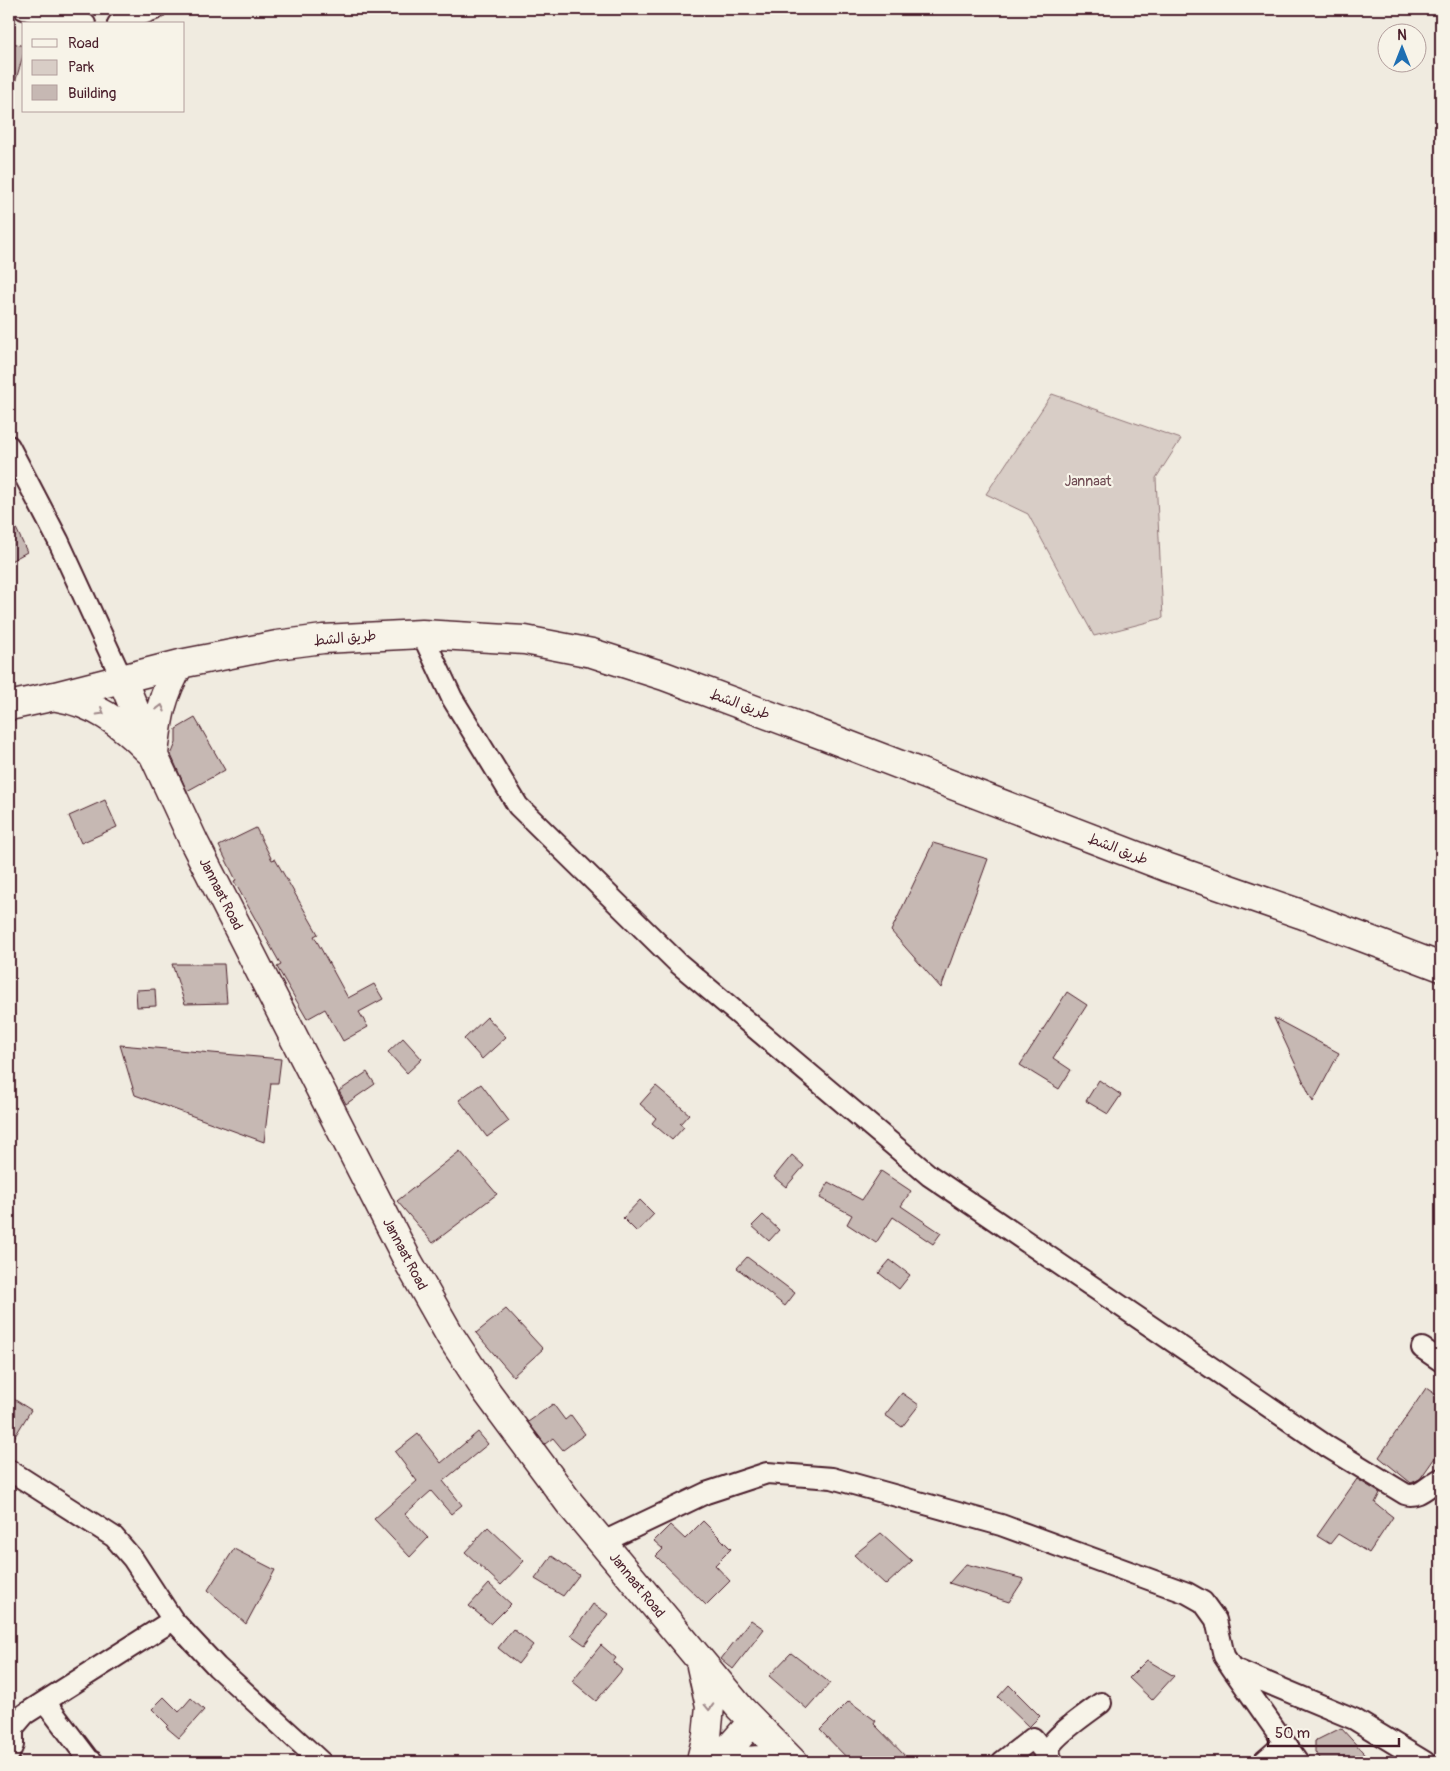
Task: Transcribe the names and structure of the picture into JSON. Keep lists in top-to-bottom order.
{
  "streets": {
    "main road": ["طريق الشط", "Jannaat Road"]
  },
  "crossings": [
    ["طريق الشط", "Jannaat Road"]
  ],
  "parks": ["Jannaat"],
  "legend": ["Road", "Park", "Building"],
  "scale_bar": "50 m",
  "north": "top"
}
